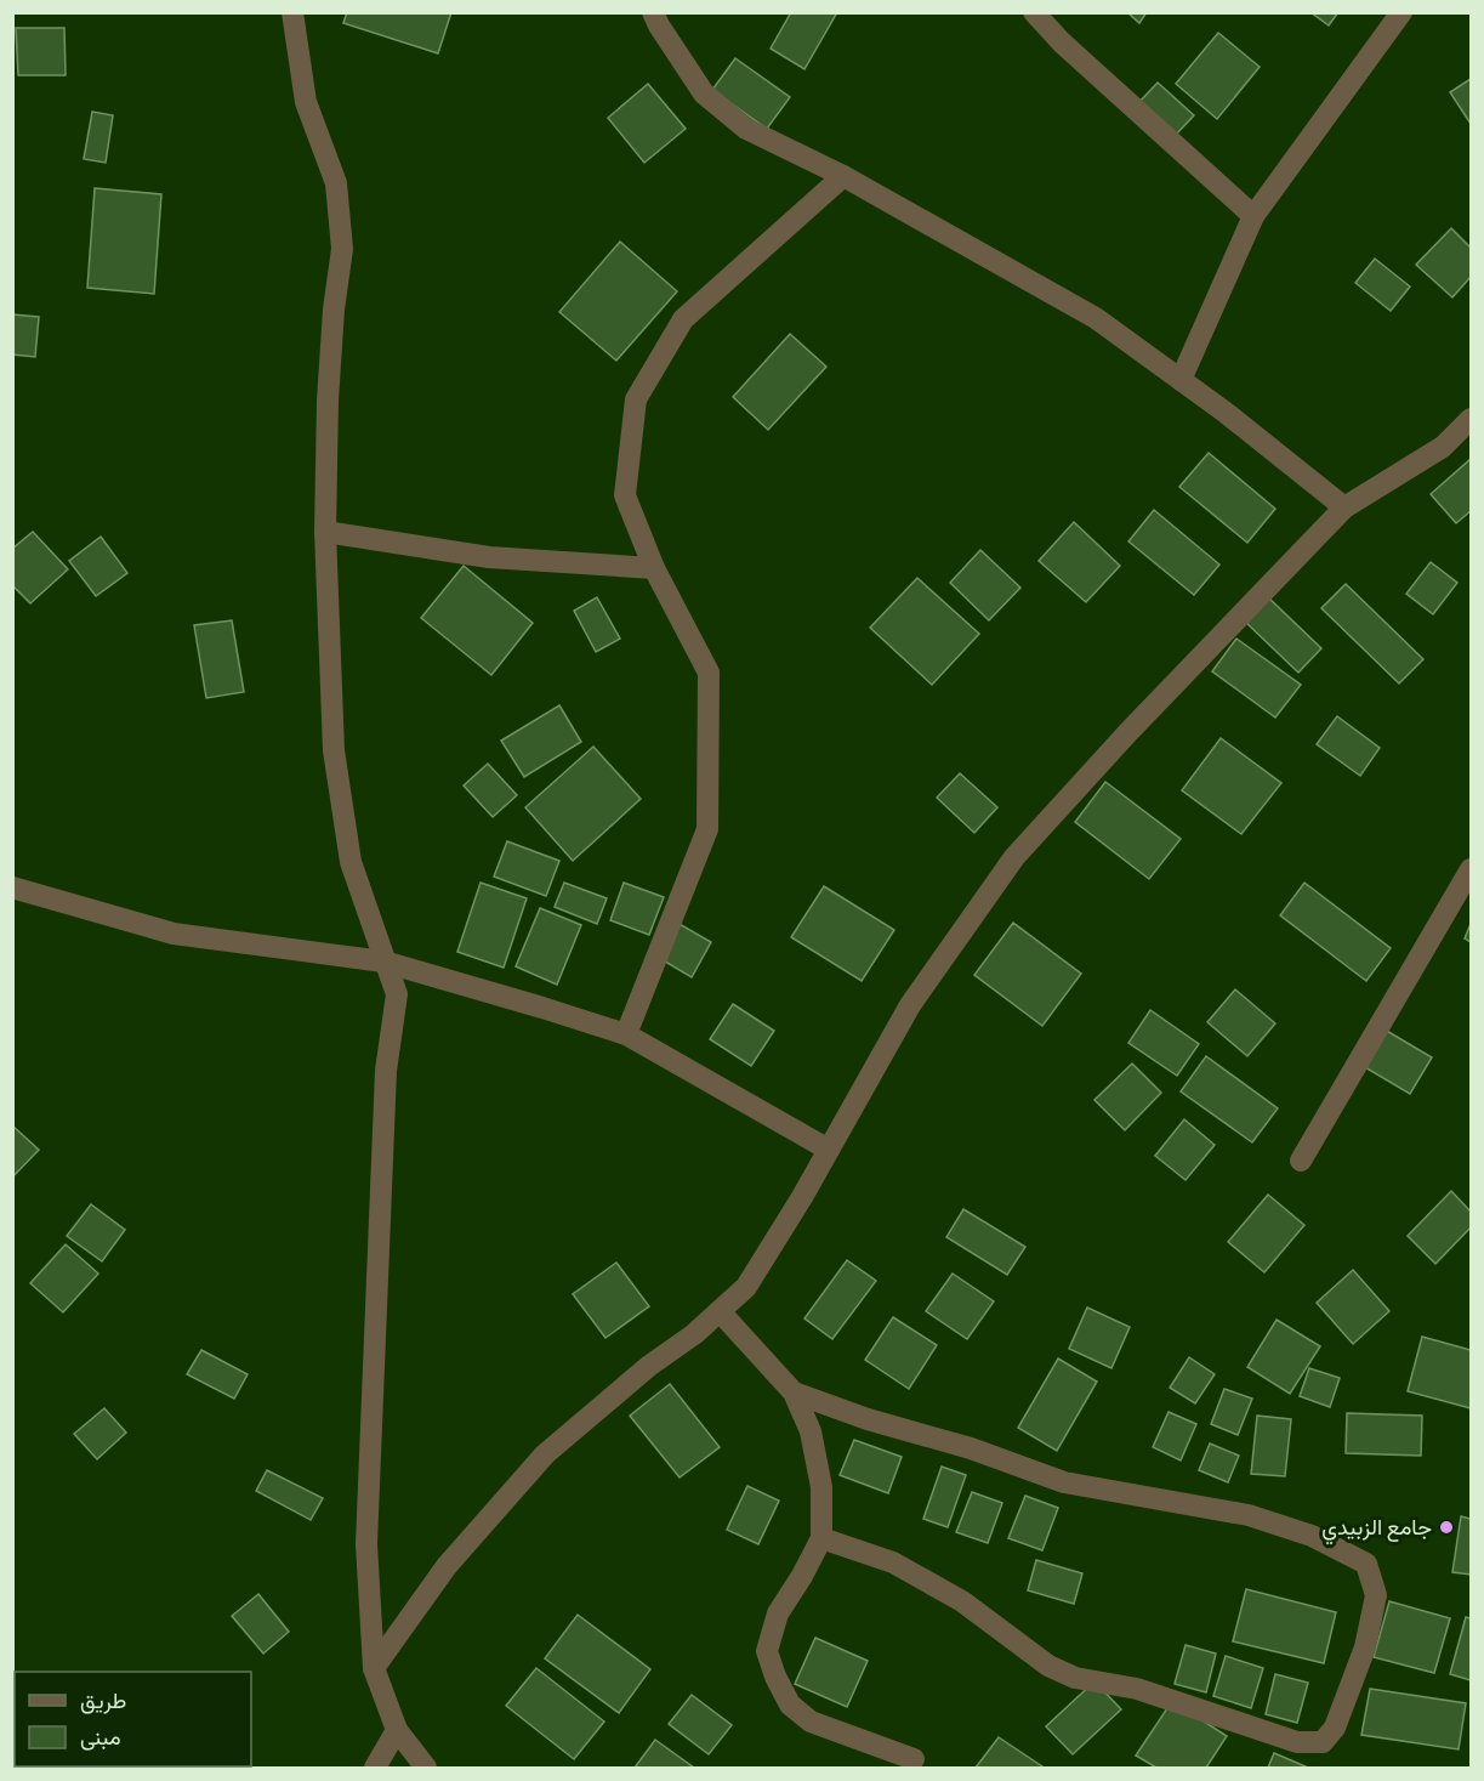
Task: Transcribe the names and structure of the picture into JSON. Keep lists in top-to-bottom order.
{
  "places": ["جامع الزبيدي"],
  "legend": ["طريق", "مبنى"]
}
